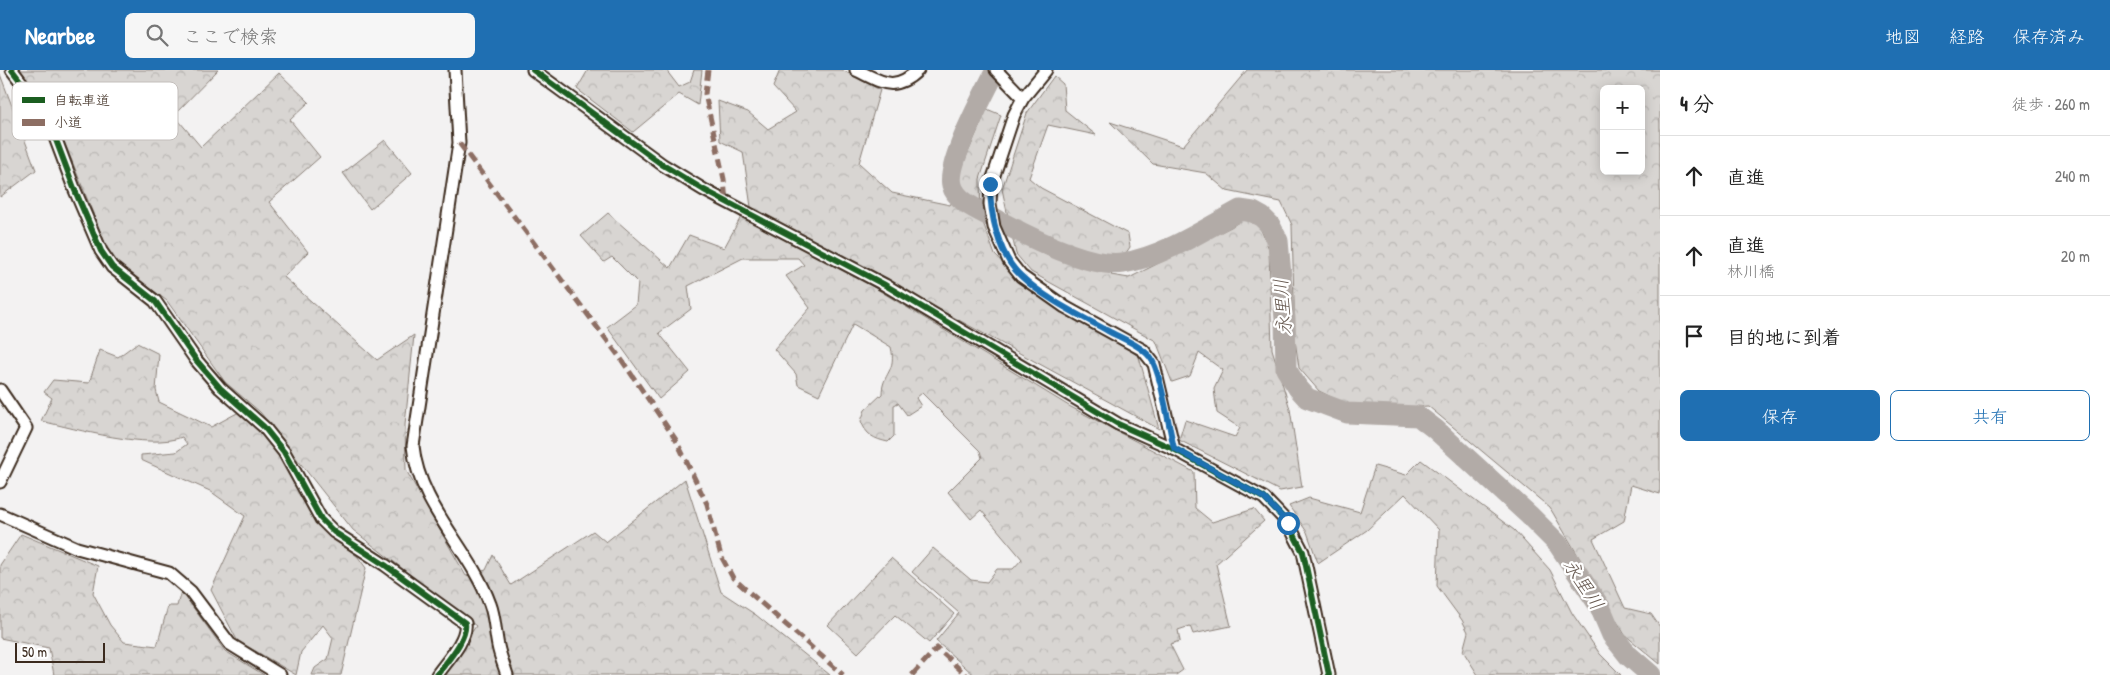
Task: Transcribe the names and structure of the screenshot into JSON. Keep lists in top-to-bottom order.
{
  "water": ["永里川"],
  "legend": ["自転車道", "小道"],
  "scale_bar": "50 m",
  "page": {
    "header": "Nearbee",
    "search": "ここで検索",
    "nav": ["地図", "経路", "保存済み"],
    "heading": ["4 分", "徒歩 · 260 m"],
    "map_buttons": ["+", "−"],
    "list": [
      ["直進", "240 m"],
      ["直進", "林川橋", "20 m"],
      "目的地に到着"
    ],
    "buttons": ["保存", "共有"],
    "scale": "50 m"
  }
}
